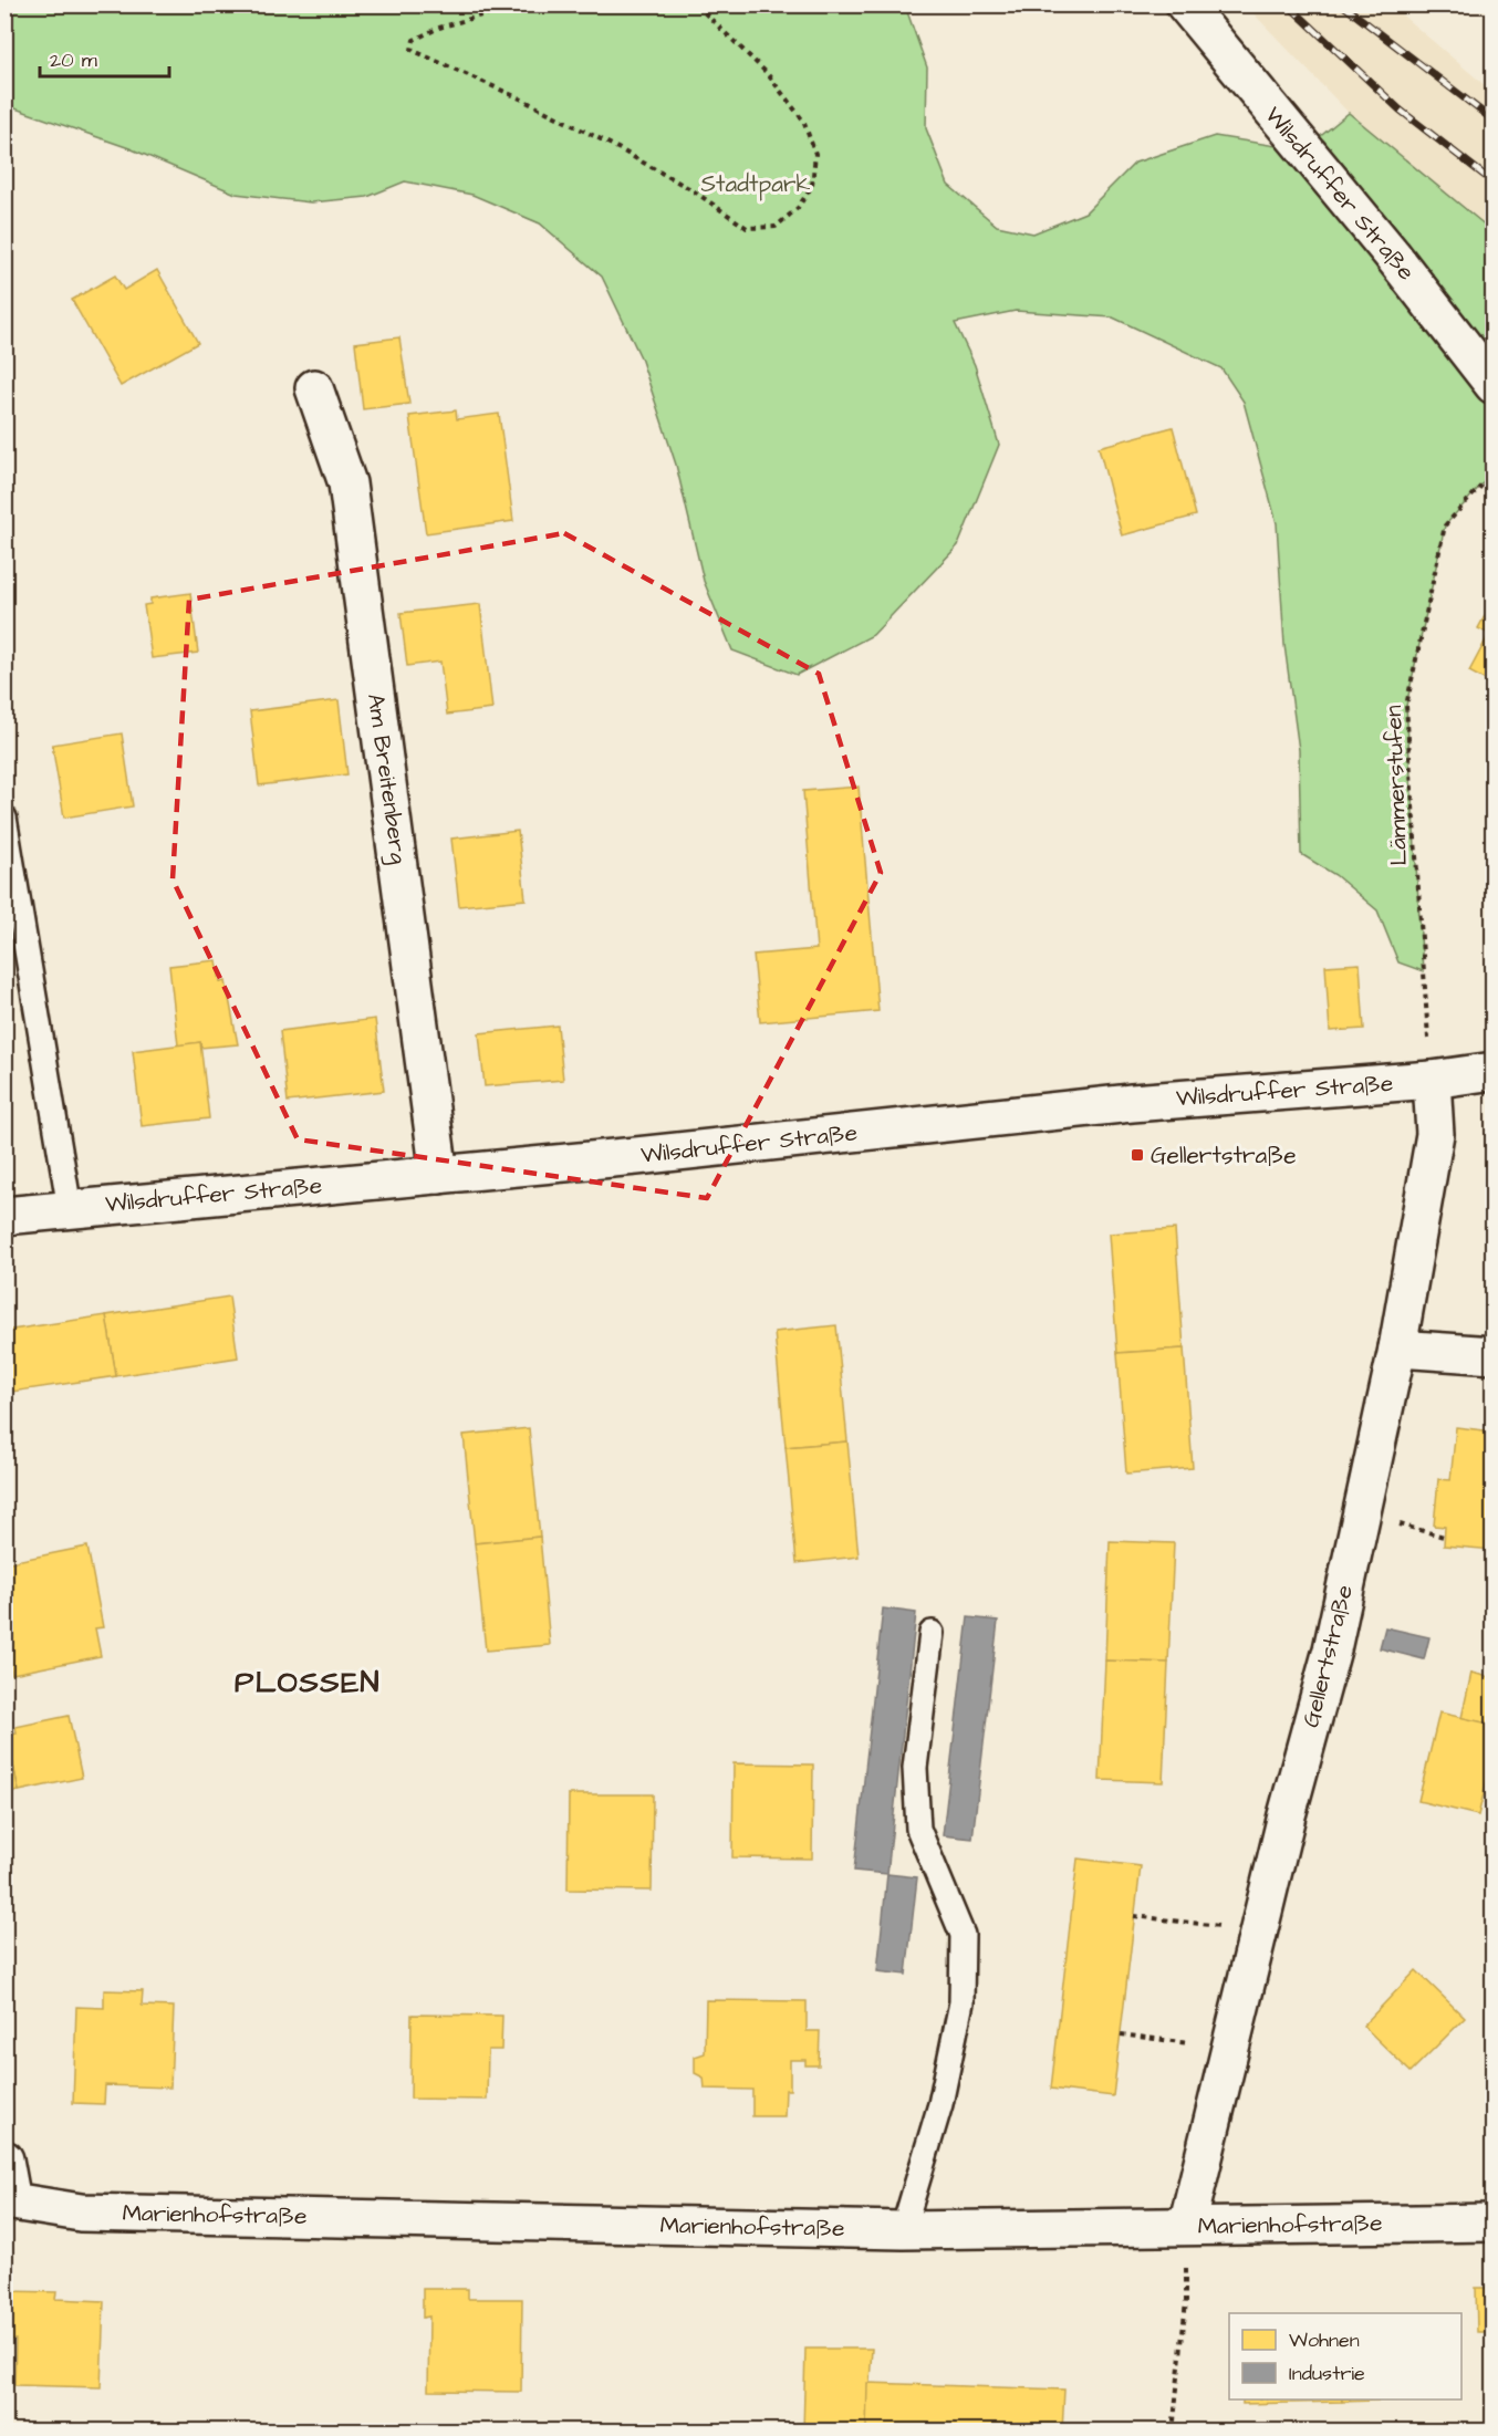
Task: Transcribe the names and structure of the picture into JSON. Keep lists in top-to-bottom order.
{
  "streets": {
    "street": [
      "Wilsdruffer Straße",
      "Am Breitenberg",
      "Gellertstraße",
      "Marienhofstraße"
    ],
    "path": ["Lämmerstufen"]
  },
  "crossings": [
    ["Wilsdruffer Straße", "Am Breitenberg"],
    ["Wilsdruffer Straße", "Lämmerstufen"],
    ["Wilsdruffer Straße", "Gellertstraße"],
    ["Lämmerstufen", "Gellertstraße"],
    ["Gellertstraße", "Marienhofstraße"]
  ],
  "districts": ["PLOSSEN"],
  "parks": ["Stadtpark"],
  "places": {
    "transit": ["Gellertstraße"]
  },
  "legend": ["Wohnen", "Industrie"],
  "scale_bar": "20 m"
}
